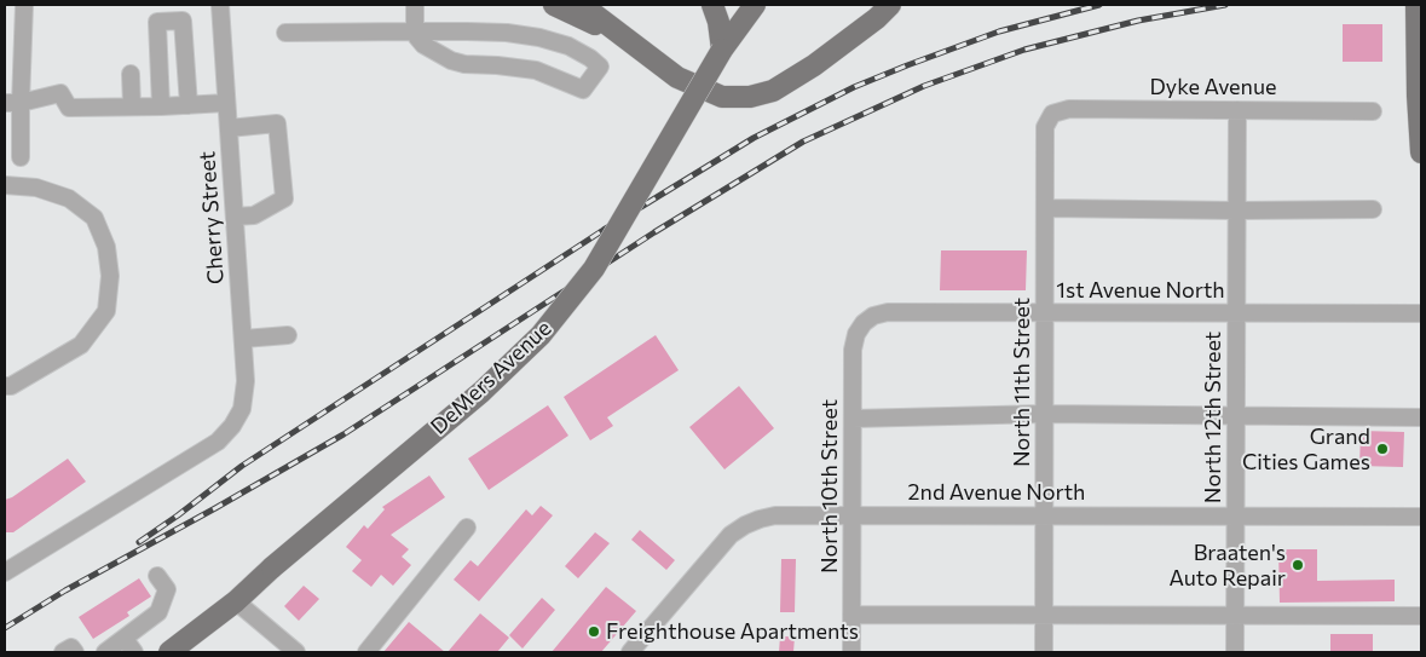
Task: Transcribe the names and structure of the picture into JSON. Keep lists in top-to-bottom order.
{
  "streets": {
    "main road": ["DeMers Avenue"],
    "street": [
      "Dyke Avenue",
      "Cherry Street",
      "1st Avenue North",
      "North 11th Street",
      "North 12th Street",
      "North 10th Street",
      "2nd Avenue North"
    ]
  },
  "crossings": [
    ["Dyke Avenue", "North 11th Street"],
    ["Dyke Avenue", "North 12th Street"],
    ["1st Avenue North", "North 11th Street"],
    ["1st Avenue North", "North 12th Street"],
    ["1st Avenue North", "North 10th Street"],
    ["North 11th Street", "2nd Avenue North"],
    ["North 12th Street", "2nd Avenue North"],
    ["North 10th Street", "2nd Avenue North"]
  ],
  "places": ["Grand Cities Games", "Braaten's Auto Repair", "Freighthouse Apartments"]
}
